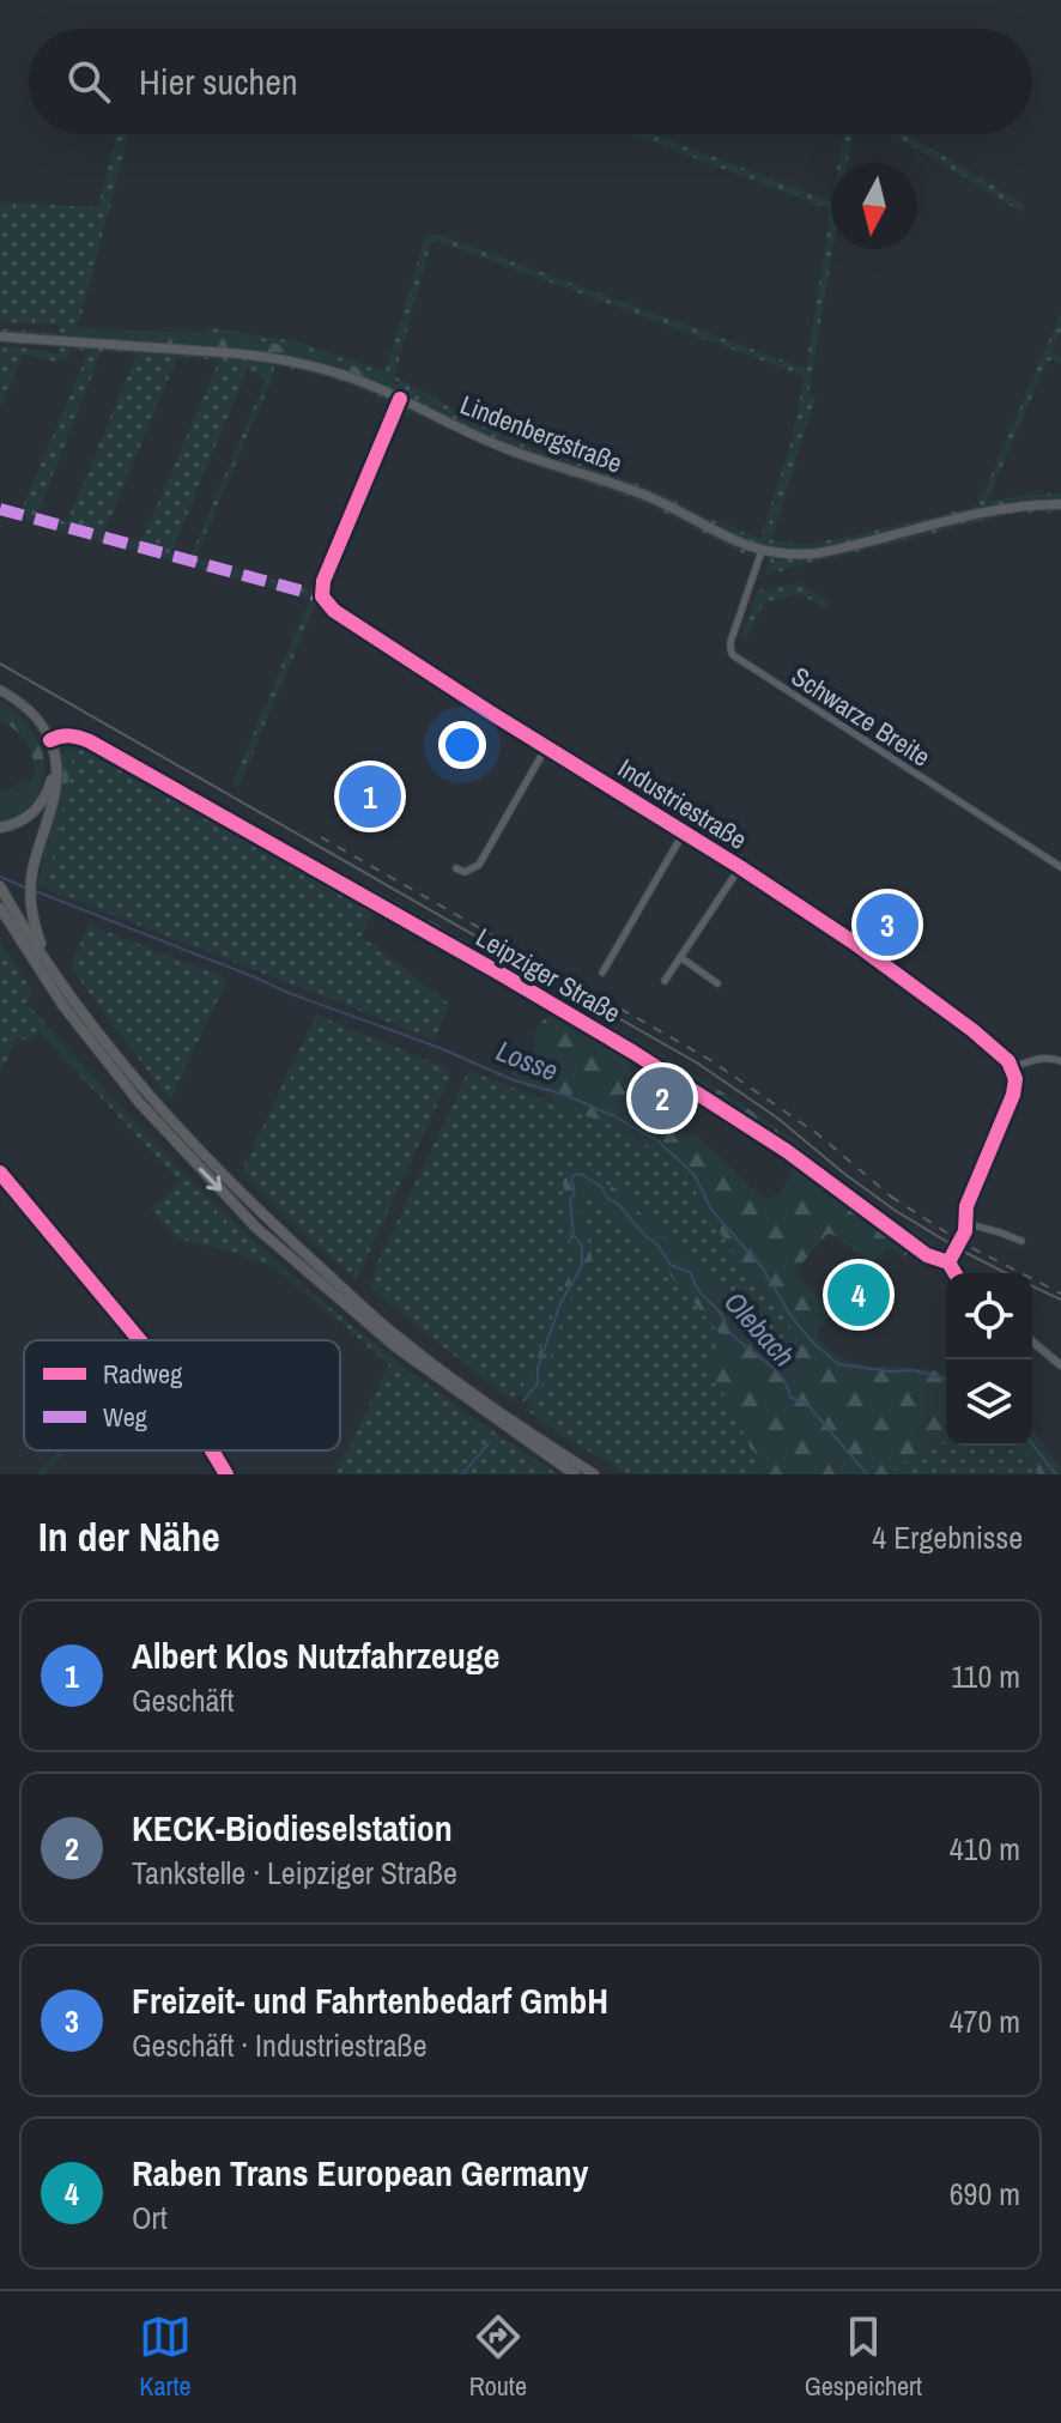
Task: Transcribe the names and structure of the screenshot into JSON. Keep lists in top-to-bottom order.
{
  "streets": {
    "main road": ["Lindenbergstraße"],
    "street": ["Schwarze Breite", "Industriestraße", "Leipziger Straße"]
  },
  "crossings": [
    ["Lindenbergstraße", "Schwarze Breite"],
    ["Lindenbergstraße", "Industriestraße"]
  ],
  "water": ["Losse", "Olebach"],
  "legend": ["Radweg", "Weg"],
  "north": "bottom",
  "page": {
    "search": "Hier suchen",
    "pins": [
      "1",
      "3",
      "2",
      "4"
    ],
    "heading": ["In der Nähe", "4 Ergebnisse"],
    "list": [
      {
        "mark": "1",
        "name": "Albert Klos Nutzfahrzeuge",
        "note": "Geschäft",
        "value": "110 m"
      },
      {
        "mark": "2",
        "name": "KECK-Biodieselstation",
        "note": "Tankstelle · Leipziger Straße",
        "value": "410 m"
      },
      {
        "mark": "3",
        "name": "Freizeit- und Fahrtenbedarf GmbH",
        "note": "Geschäft · Industriestraße",
        "value": "470 m"
      },
      {
        "mark": "4",
        "name": "Raben Trans European Germany",
        "note": "Ort",
        "value": "690 m"
      }
    ],
    "nav": ["Karte", "Route", "Gespeichert"]
  }
}
